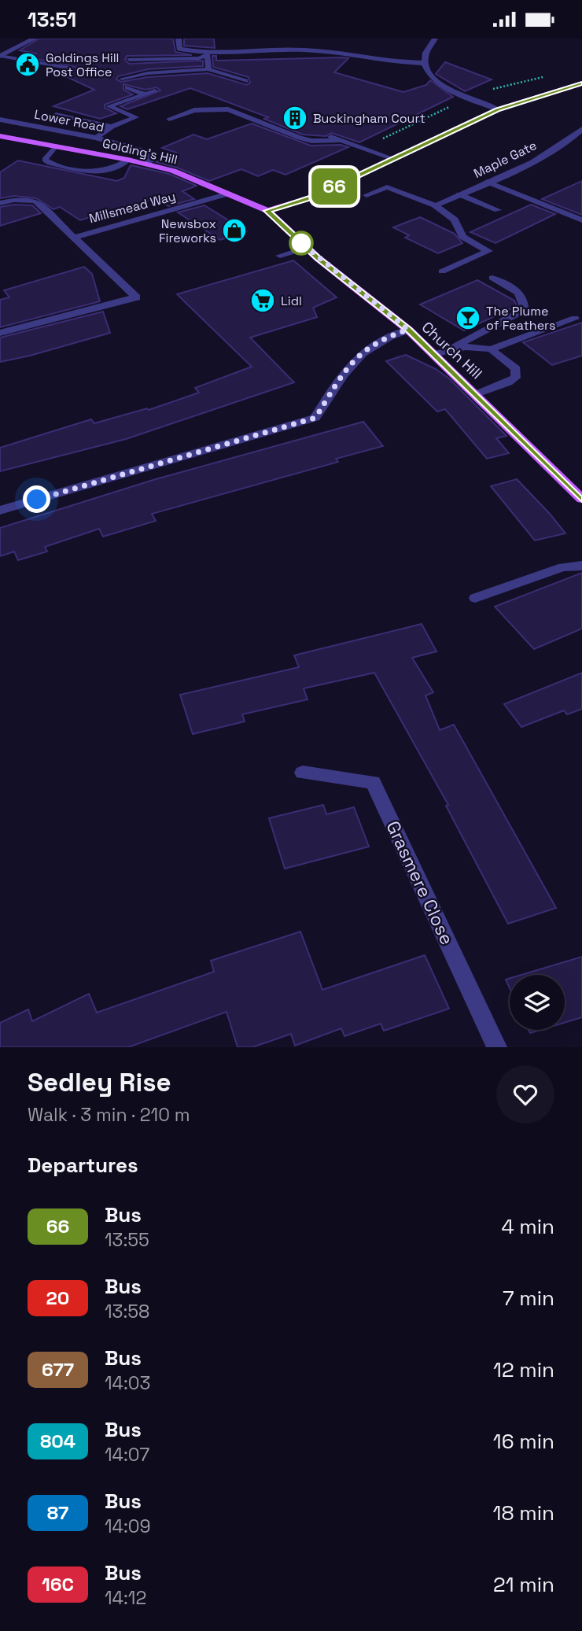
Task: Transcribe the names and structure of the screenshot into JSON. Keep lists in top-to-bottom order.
{
  "streets": {
    "main road": ["Golding's Hill", "Church Hill"],
    "street": [
      "Lower Road",
      "Maple Gate",
      "Millsmead Way",
      "Grasmere Close"
    ]
  },
  "crossings": [
    ["Lower Road", "Golding's Hill"],
    ["Golding's Hill", "Millsmead Way"],
    ["Golding's Hill", "Church Hill"]
  ],
  "places": {
    "public building": ["Goldings Hill Post Office"],
    "building": ["Buckingham Court"],
    "shop": ["Newsbox Fireworks"],
    "supermarket": ["Lidl"],
    "bar": ["The Plume of Feathers"]
  },
  "lines": ["bus line 66"],
  "page": {
    "status": "13:51",
    "on_map": "66",
    "heading": [
      ["Sedley Rise", "Walk · 3 min · 210 m"],
      "Departures"
    ],
    "list": [
      {
        "mark": "66",
        "name": "Bus",
        "note": "13:55",
        "value": "4 min"
      },
      {
        "mark": "20",
        "name": "Bus",
        "note": "13:58",
        "value": "7 min"
      },
      {
        "mark": "677",
        "name": "Bus",
        "note": "14:03",
        "value": "12 min"
      },
      {
        "mark": "804",
        "name": "Bus",
        "note": "14:07",
        "value": "16 min"
      },
      {
        "mark": "87",
        "name": "Bus",
        "note": "14:09",
        "value": "18 min"
      },
      {
        "mark": "16C",
        "name": "Bus",
        "note": "14:12",
        "value": "21 min"
      }
    ]
  }
}
